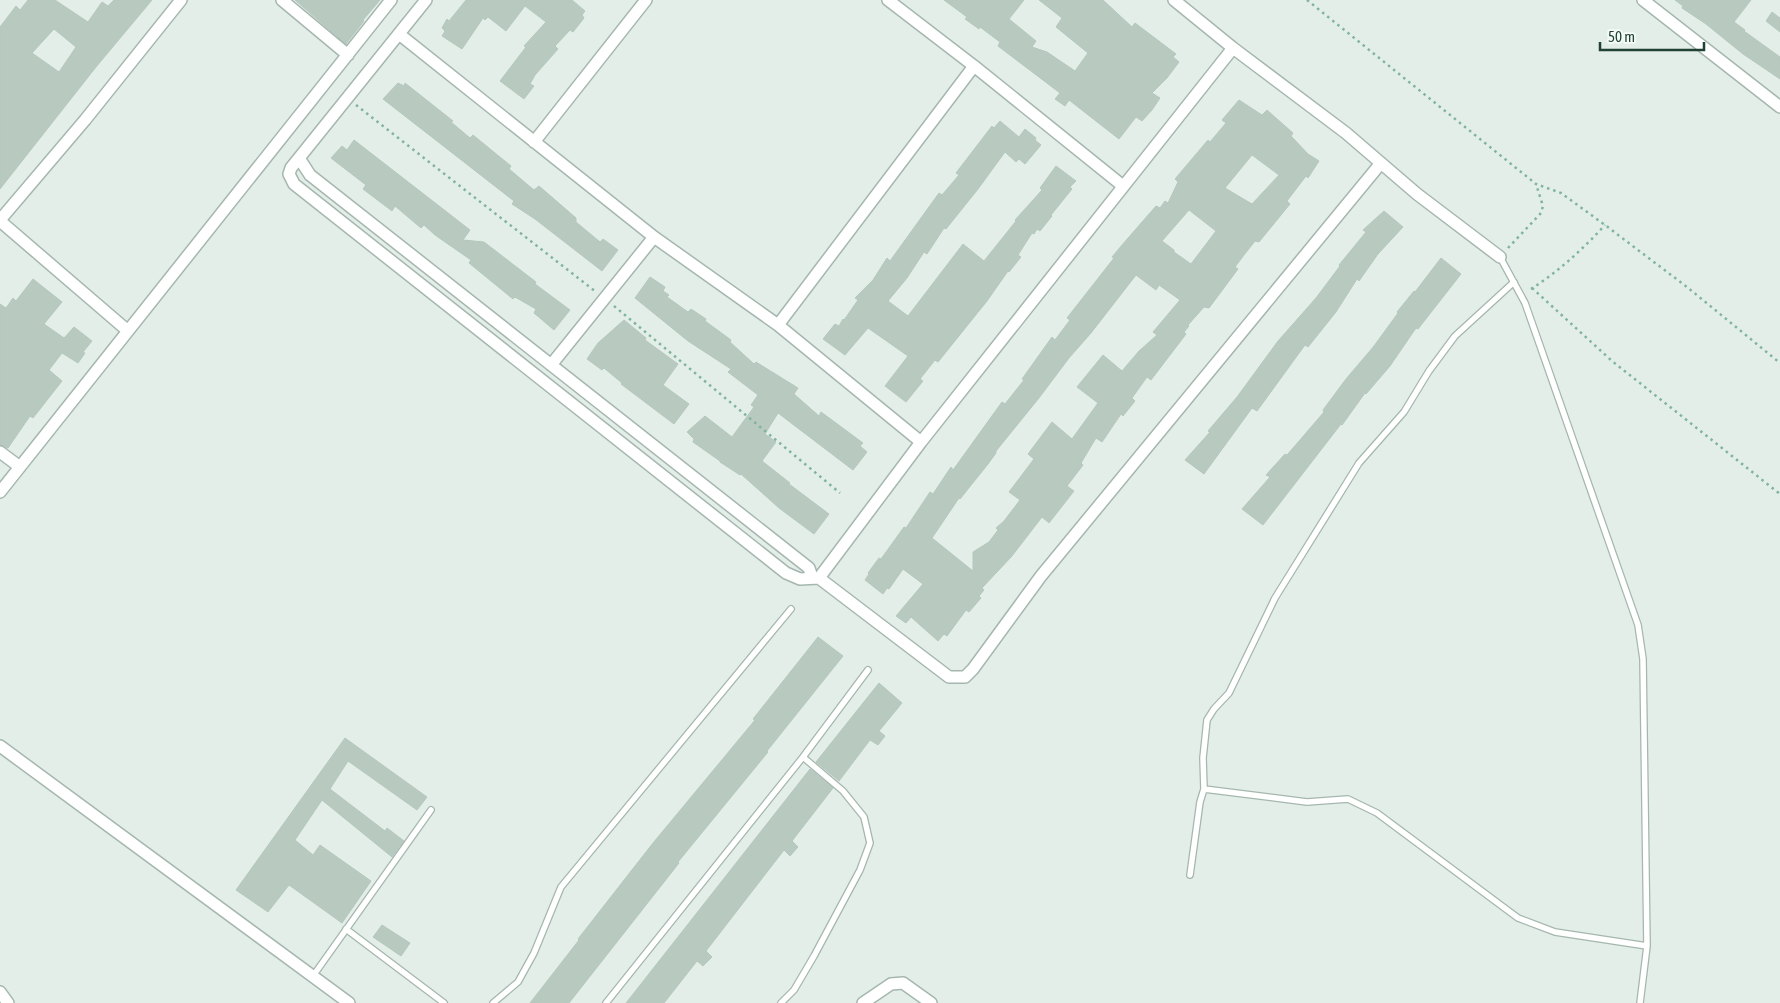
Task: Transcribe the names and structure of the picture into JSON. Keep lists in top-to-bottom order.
{
  "scale_bar": "50 m"
}
